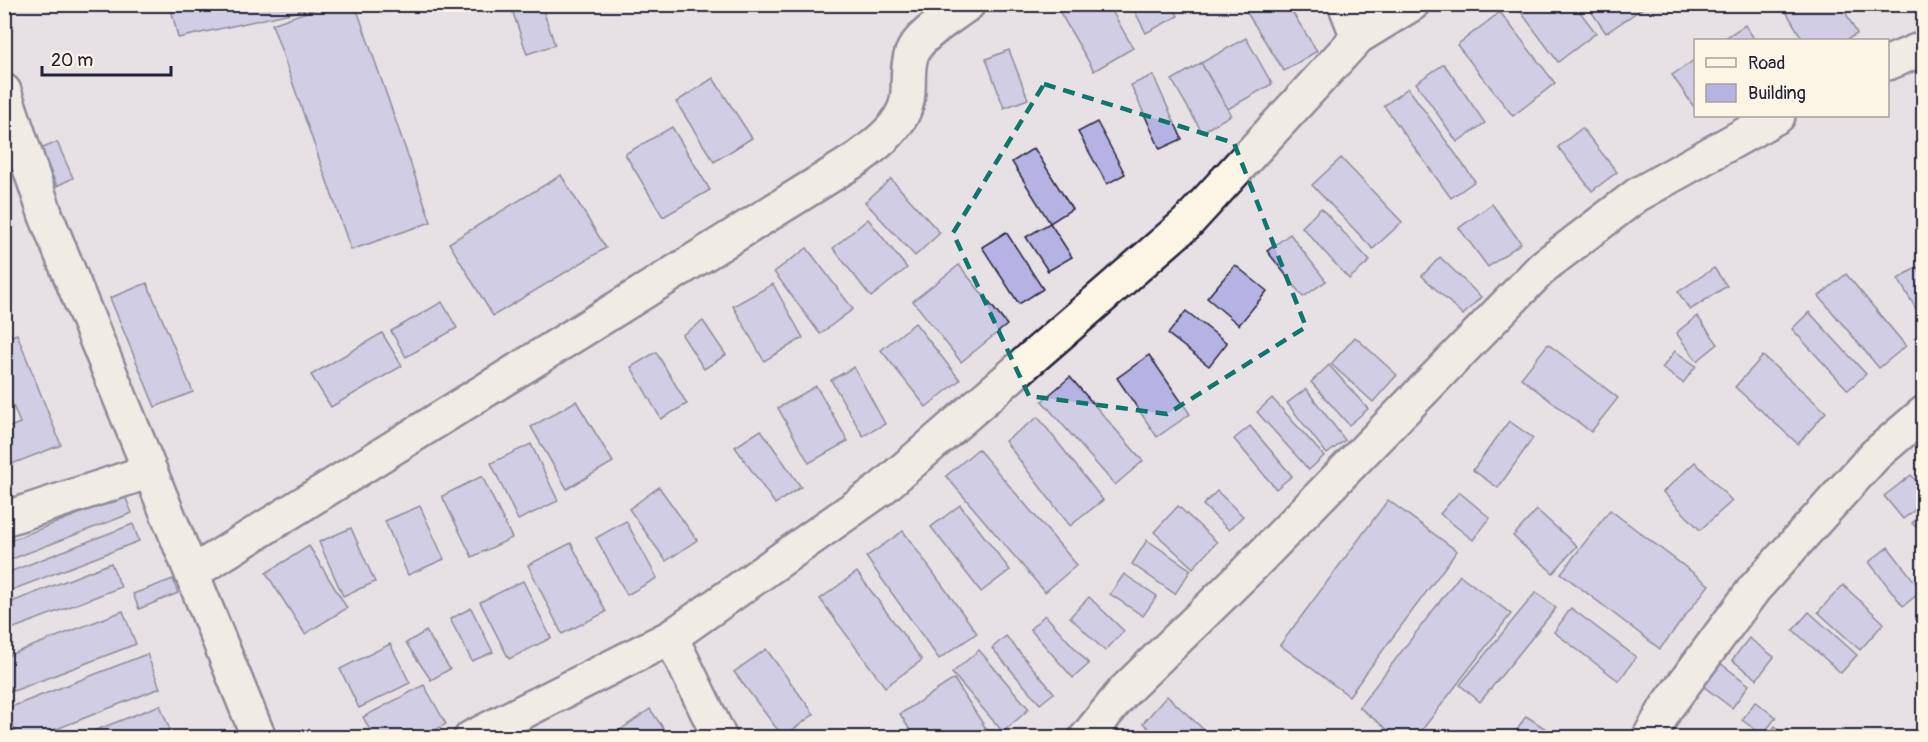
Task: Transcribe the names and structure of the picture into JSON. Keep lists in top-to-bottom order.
{
  "legend": ["Road", "Building"],
  "scale_bar": "20 m"
}
